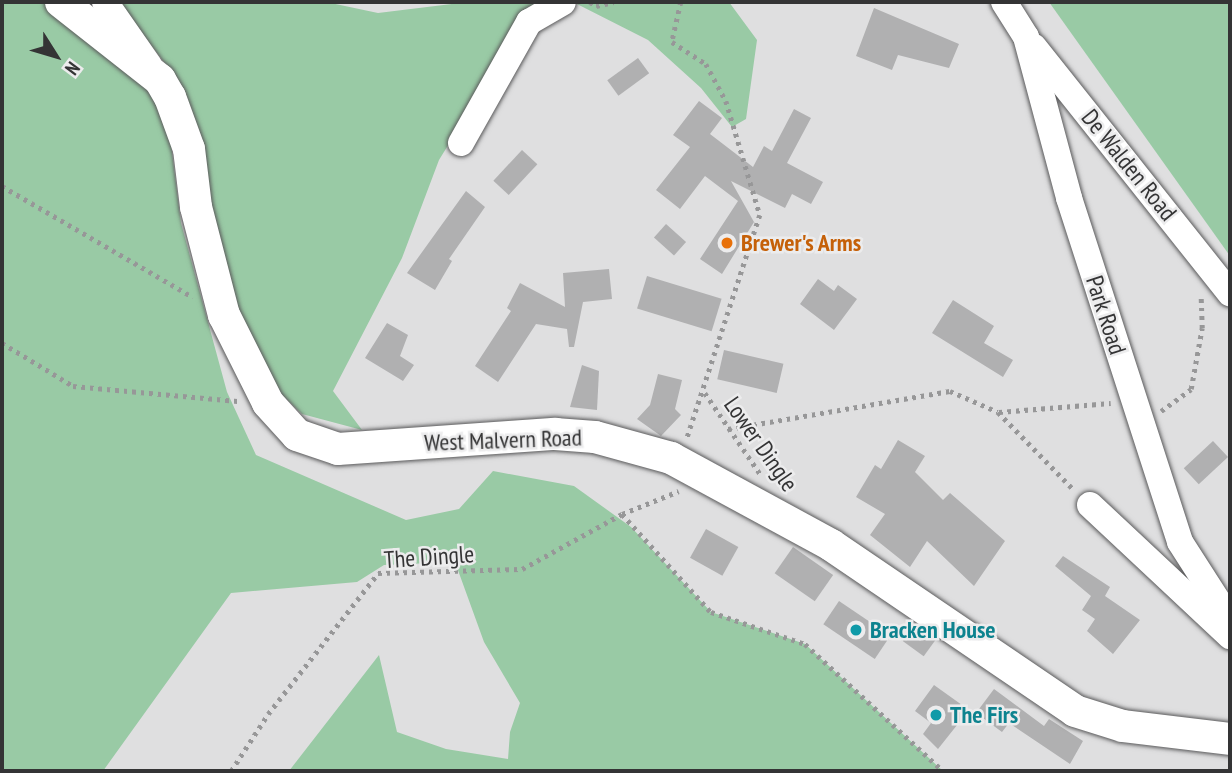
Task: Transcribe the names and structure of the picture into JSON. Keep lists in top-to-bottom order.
{
  "streets": {
    "main road": ["West Malvern Road"],
    "street": ["De Walden Road", "Park Road"],
    "path": ["Lower Dingle", "The Dingle"]
  },
  "crossings": [
    ["De Walden Road", "Park Road"],
    ["West Malvern Road", "The Dingle"]
  ],
  "places": ["Brewer's Arms", "Bracken House", "The Firs"],
  "north": "bottom right"
}
